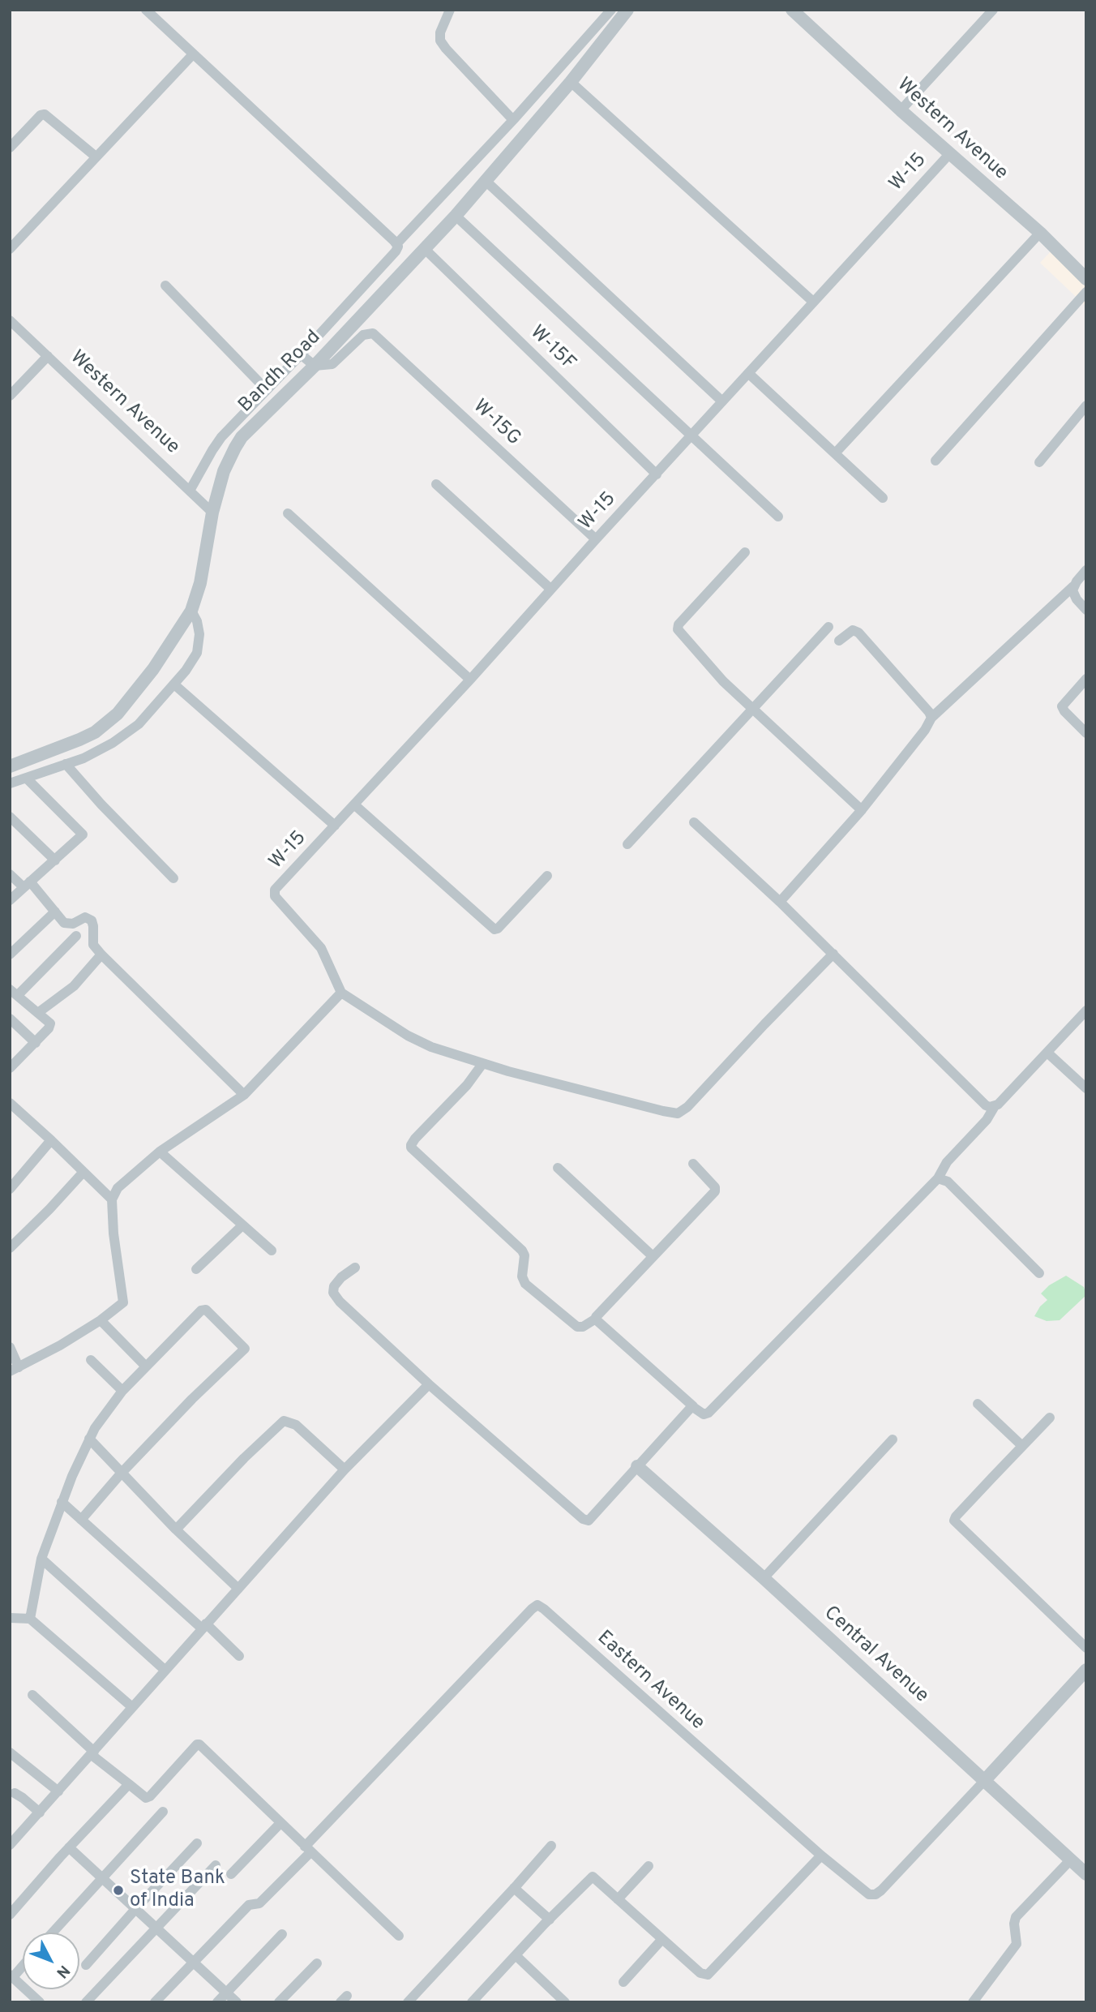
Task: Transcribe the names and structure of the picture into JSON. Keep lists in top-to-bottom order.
{
  "streets": {
    "street": [
      "Western Avenue",
      "W-15",
      "W-15F",
      "Bandh Road",
      "W-15G",
      "Central Avenue",
      "Eastern Avenue"
    ]
  },
  "crossings": [
    ["Western Avenue", "W-15"],
    ["Western Avenue", "Bandh Road"],
    ["W-15", "W-15F"],
    ["W-15", "W-15G"],
    ["W-15F", "Bandh Road"],
    ["Bandh Road", "W-15G"],
    ["Central Avenue", "Eastern Avenue"]
  ],
  "places": ["State Bank of India"],
  "north": "bottom right"
}
